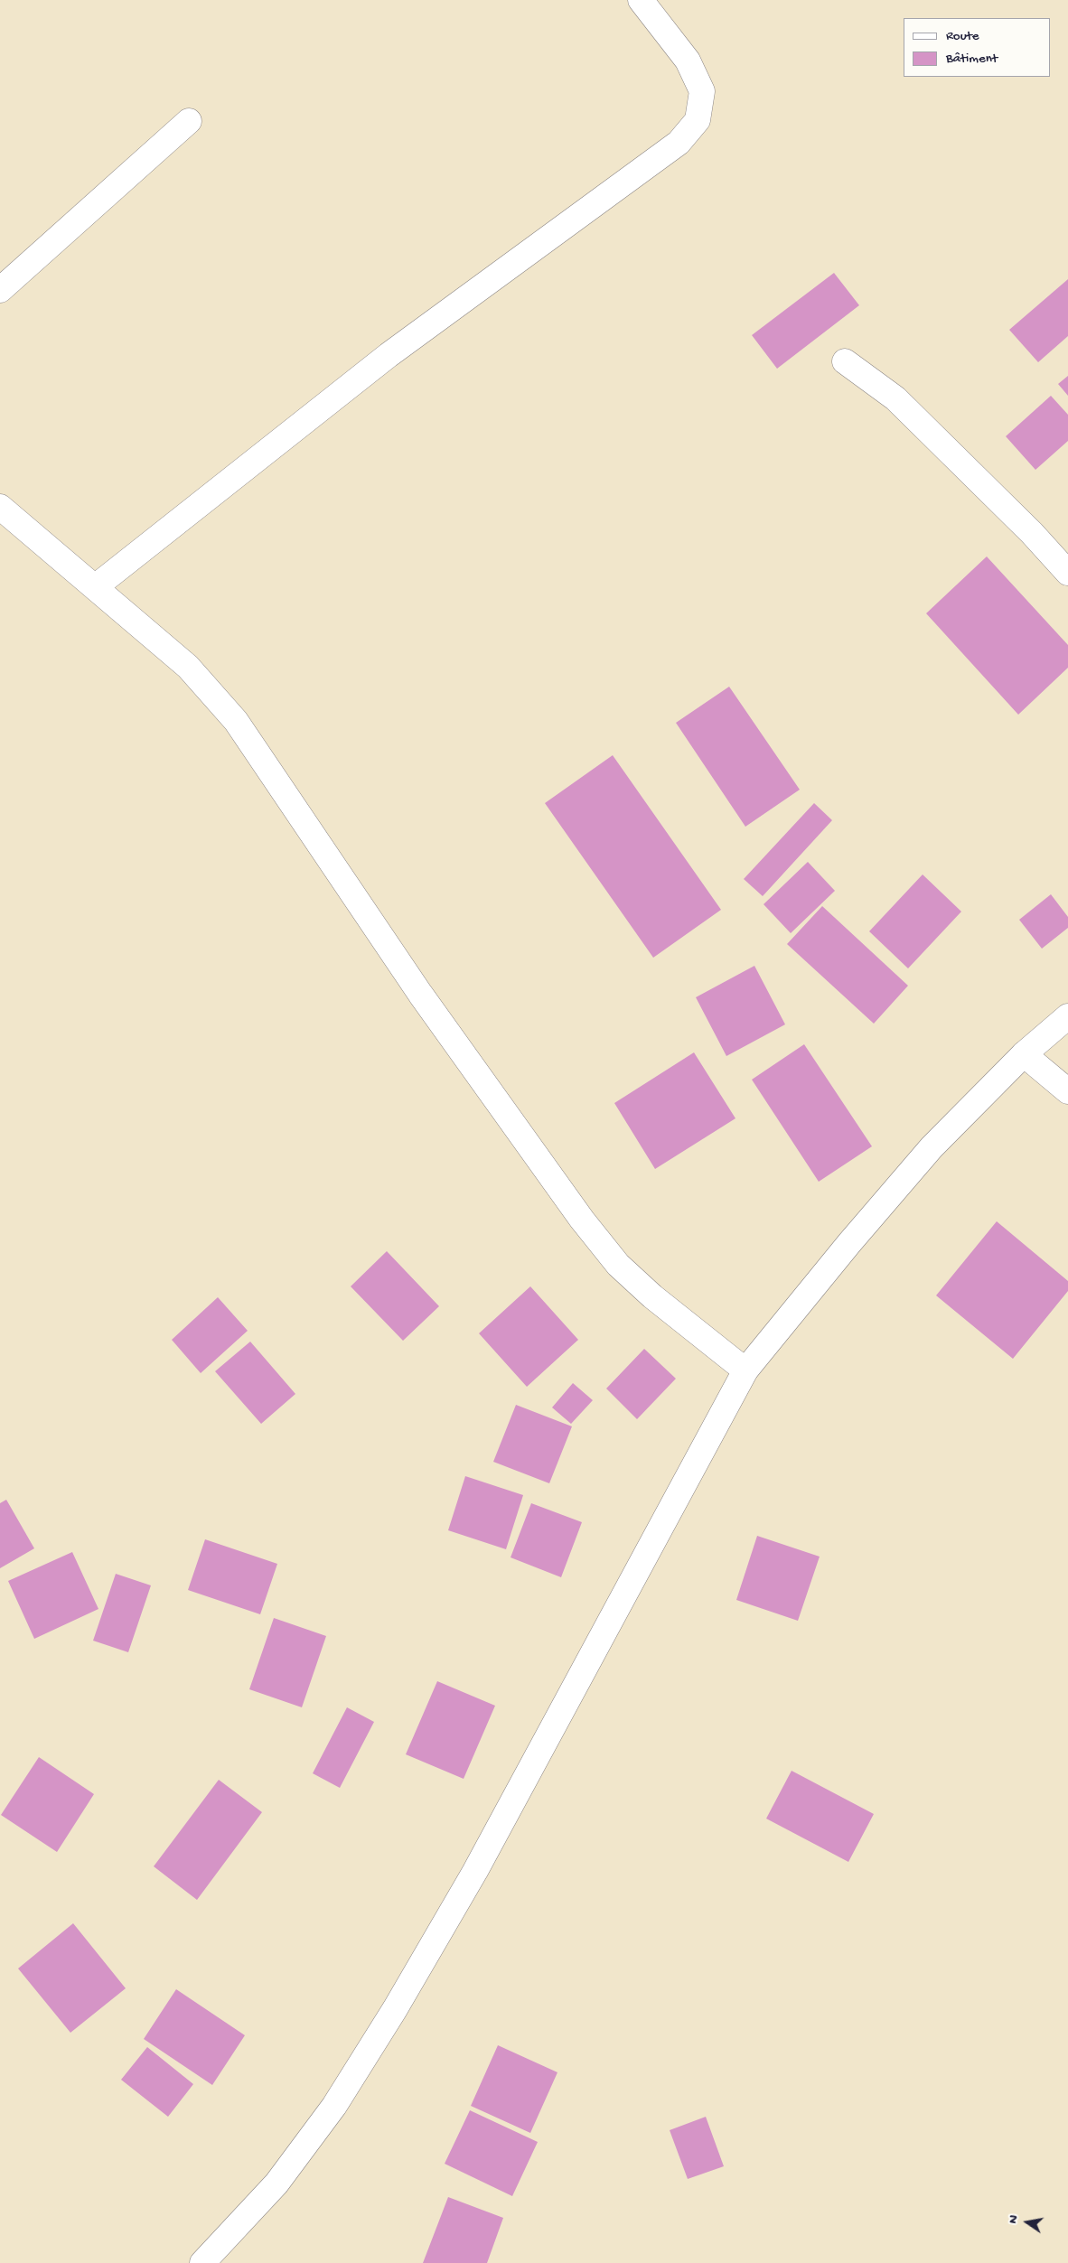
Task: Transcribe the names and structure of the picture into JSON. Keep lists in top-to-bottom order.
{
  "legend": ["Route", "Bâtiment"],
  "north": "left"
}
